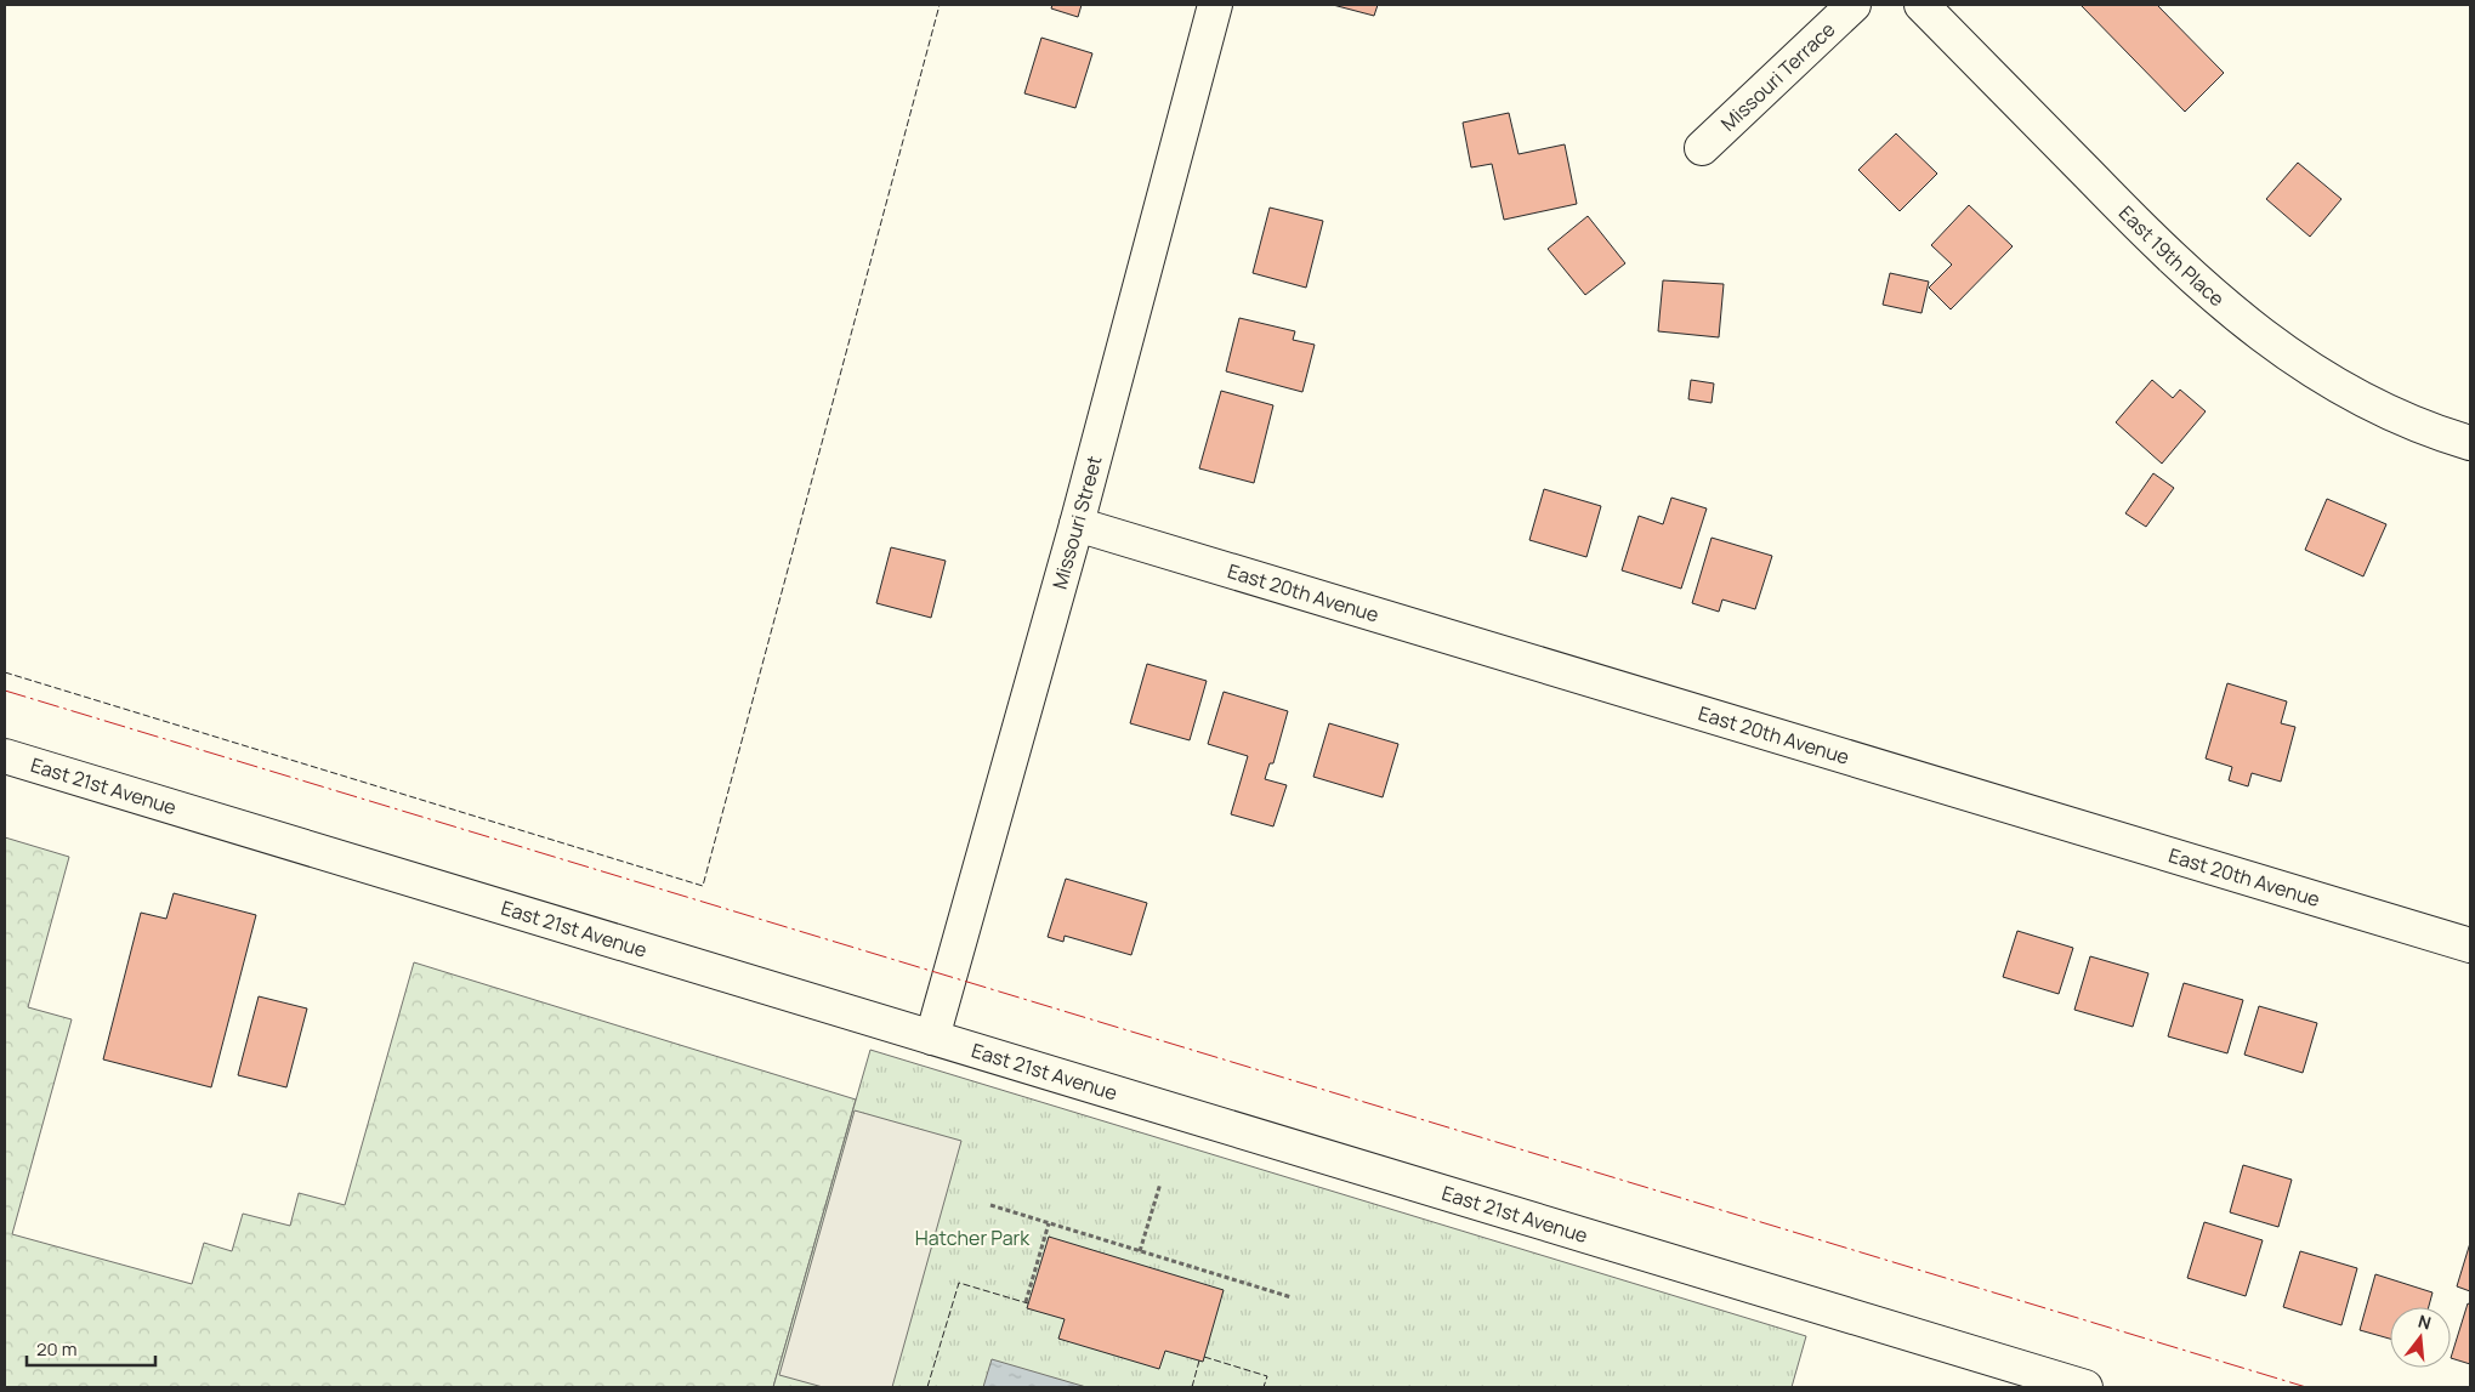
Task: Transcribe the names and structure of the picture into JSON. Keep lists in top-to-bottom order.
{
  "streets": {
    "street": [
      "Missouri Terrace",
      "East 19th Place",
      "Missouri Street",
      "East 20th Avenue",
      "East 21st Avenue"
    ]
  },
  "crossings": [
    ["Missouri Street", "East 20th Avenue"],
    ["Missouri Street", "East 21st Avenue"]
  ],
  "parks": ["Hatcher Park"],
  "scale_bar": "20 m",
  "north": "top"
}
